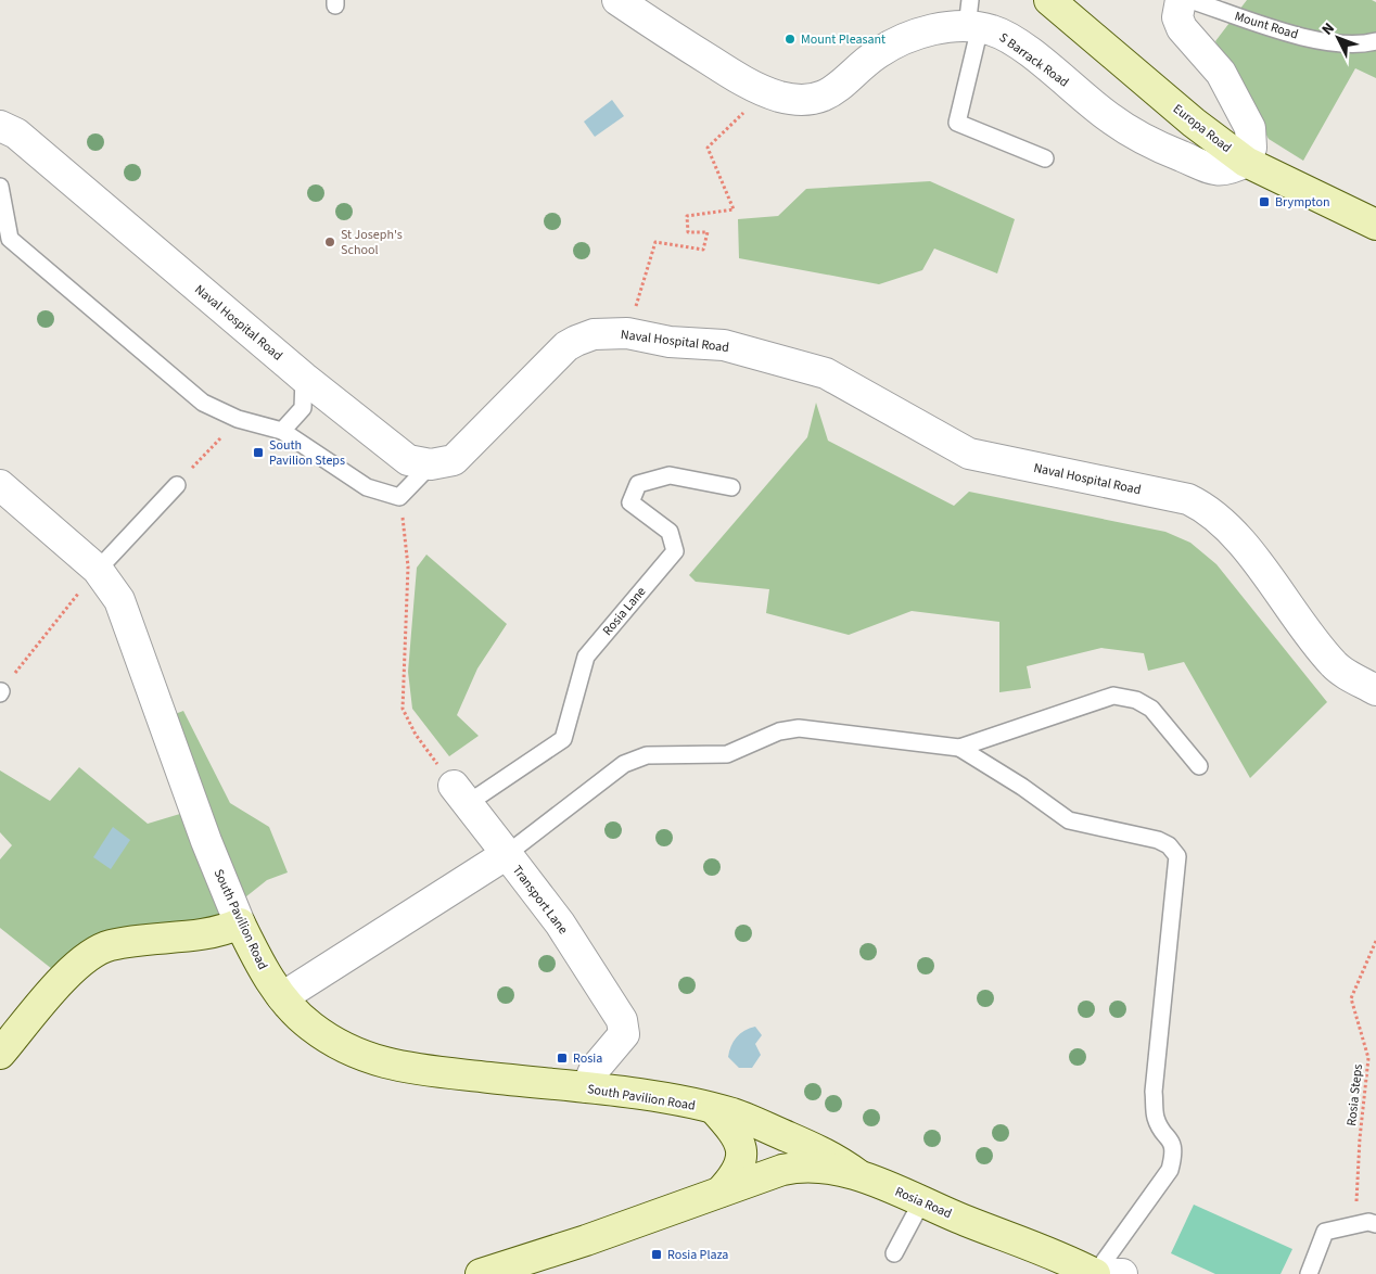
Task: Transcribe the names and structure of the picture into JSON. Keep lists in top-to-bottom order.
{
  "streets": {
    "main road": ["Europa Road", "South Pavilion Road", "Rosia Road"],
    "street": ["S Barrack Road", "Naval Hospital Road", "Transport Lane"],
    "lane": ["Mount Road", "Rosia Lane"],
    "path": ["Rosia Steps"]
  },
  "crossings": [
    ["S Barrack Road", "Europa Road"],
    ["Transport Lane", "South Pavilion Road"],
    ["South Pavilion Road", "Rosia Road"]
  ],
  "places": {
    "other": ["Mount Pleasant", "St Joseph's School"],
    "transit": [
      "Brympton",
      "South Pavilion Steps",
      "Rosia",
      "Rosia Plaza"
    ]
  },
  "north": "top left"
}
